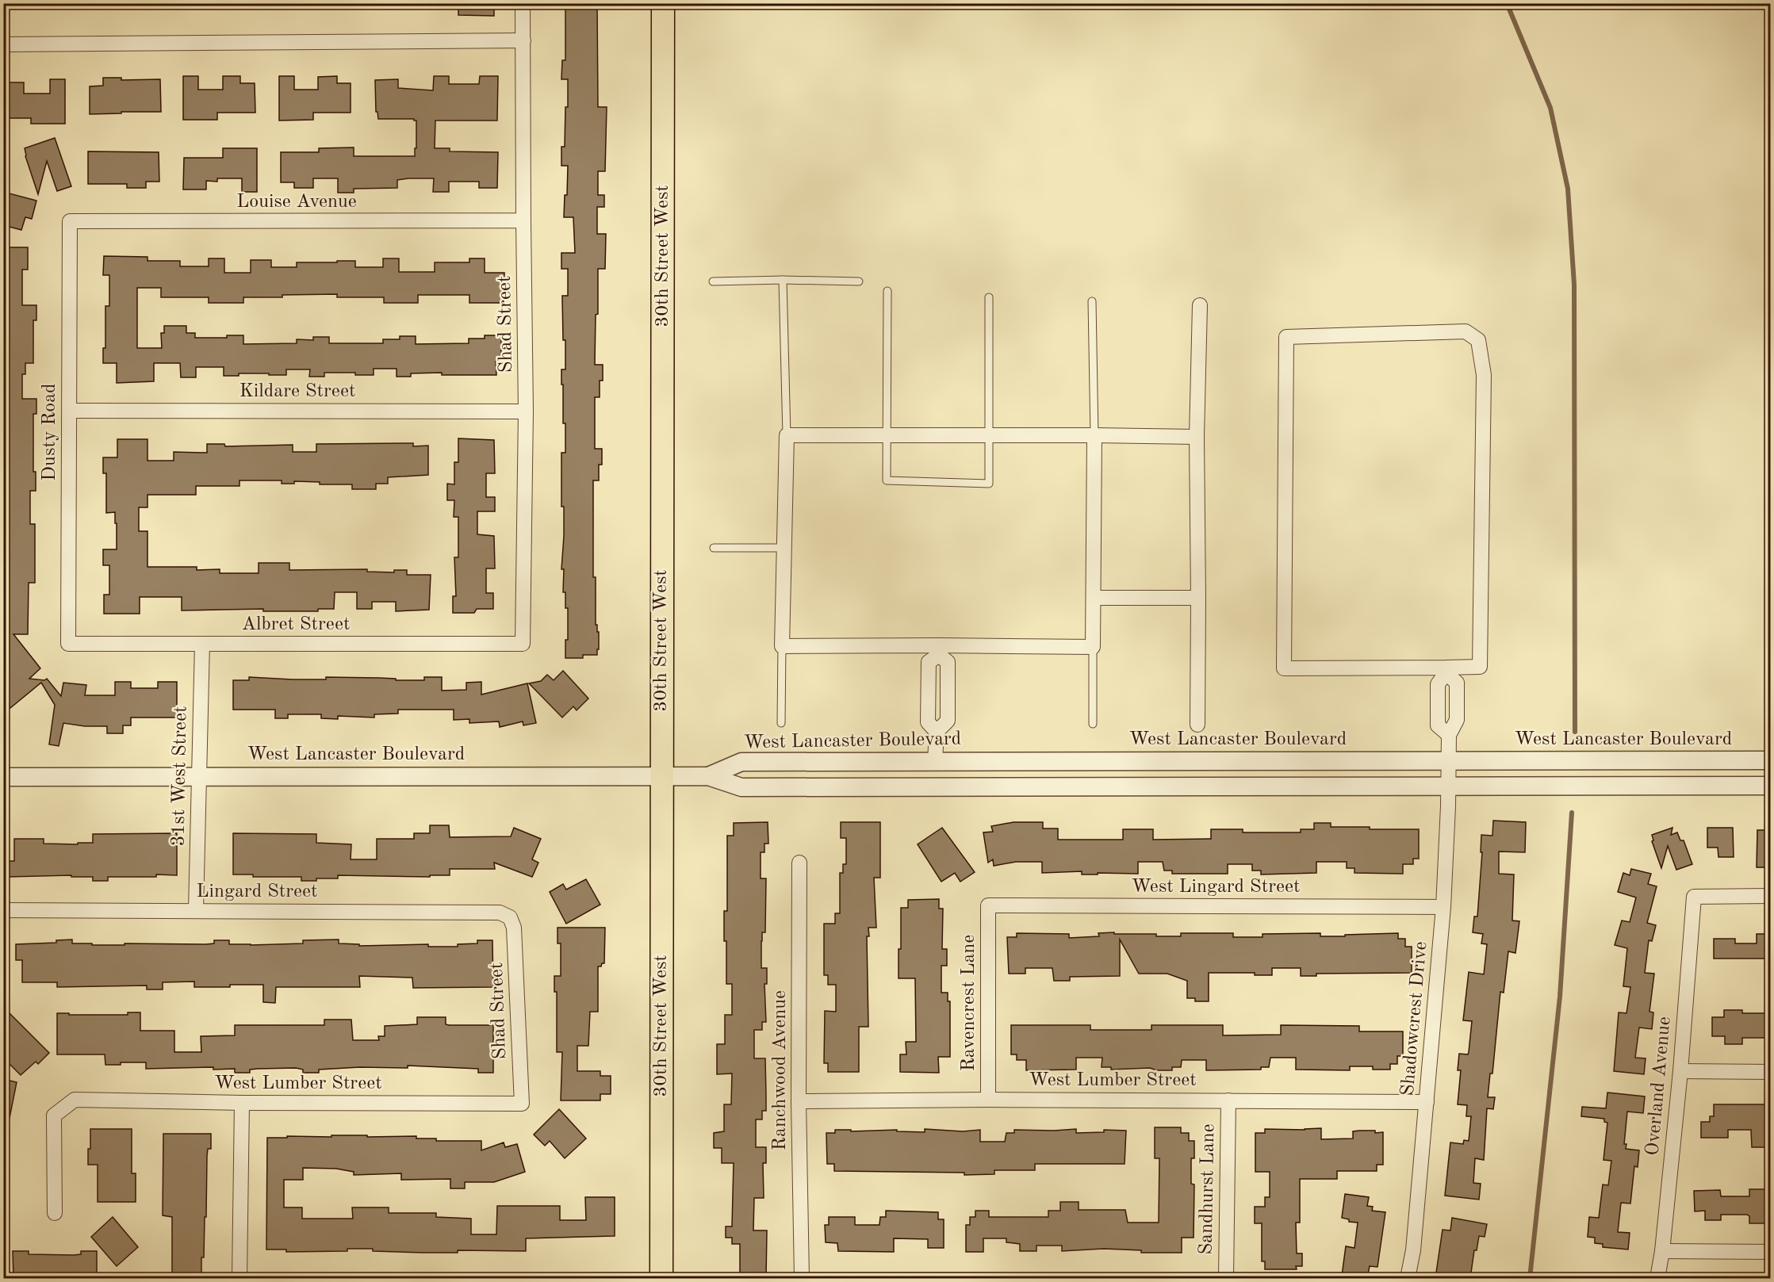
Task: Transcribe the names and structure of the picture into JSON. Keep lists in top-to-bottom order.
{
  "streets": {
    "main road": ["30th Street West"],
    "street": [
      "Louise Avenue",
      "Shad Street",
      "Kildare Street",
      "Dusty Road",
      "Albret Street",
      "West Lancaster Boulevard",
      "31st West Street",
      "West Lingard Street",
      "Lingard Street",
      "Ravencrest Lane",
      "Shadowcrest Drive",
      "Ranchwood Avenue",
      "West Lumber Street",
      "Overland Avenue",
      "Sandhurst Lane"
    ]
  },
  "crossings": [
    ["Louise Avenue", "Shad Street"],
    ["Louise Avenue", "Dusty Road"],
    ["30th Street West", "West Lancaster Boulevard"],
    ["Shad Street", "Kildare Street"],
    ["Shad Street", "Albret Street"],
    ["Shad Street", "Lingard Street"],
    ["Shad Street", "West Lumber Street"],
    ["Kildare Street", "Dusty Road"],
    ["Dusty Road", "Albret Street"],
    ["Albret Street", "31st West Street"],
    ["West Lancaster Boulevard", "31st West Street"],
    ["West Lancaster Boulevard", "Shadowcrest Drive"],
    ["31st West Street", "Lingard Street"],
    ["West Lingard Street", "Ravencrest Lane"],
    ["West Lingard Street", "Shadowcrest Drive"],
    ["Ravencrest Lane", "West Lumber Street"],
    ["Shadowcrest Drive", "West Lumber Street"],
    ["Ranchwood Avenue", "West Lumber Street"],
    ["West Lumber Street", "Sandhurst Lane"]
  ]
}
